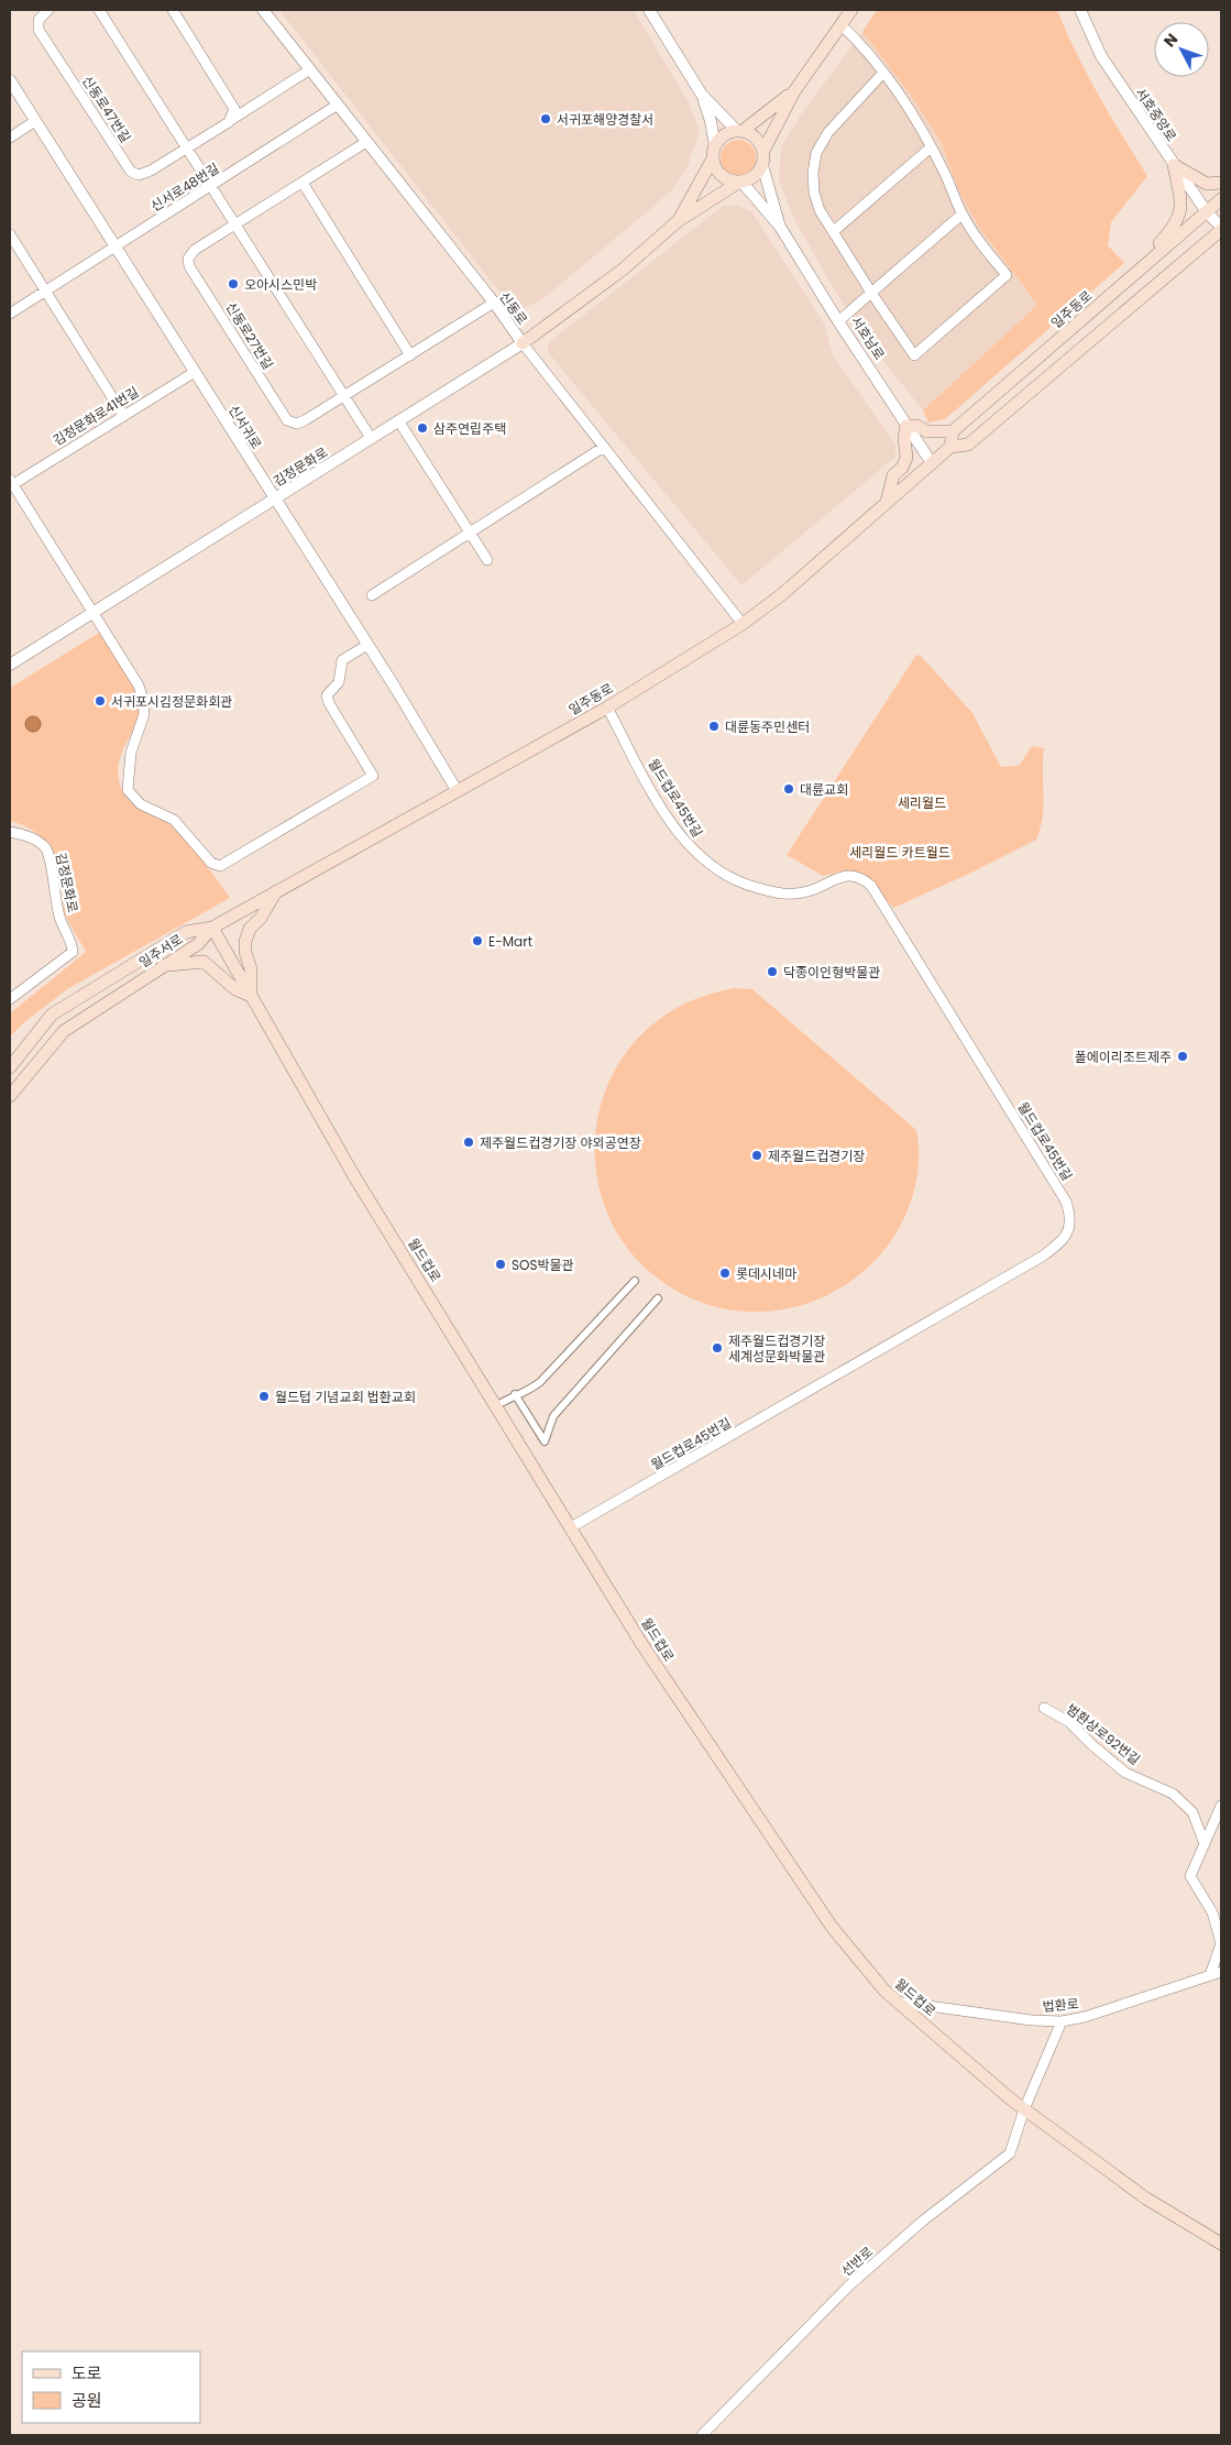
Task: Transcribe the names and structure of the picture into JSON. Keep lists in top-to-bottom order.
{
  "streets": {
    "main road": ["일주동로", "일주서로", "월드컵로"],
    "street": [
      "신동로47번길",
      "서호중앙로",
      "신서로48번길",
      "신동로",
      "신동로27번길",
      "서호남로",
      "김정문화로41번길",
      "신서귀로",
      "김정문화로",
      "월드컵로45번길",
      "범환상로92번길",
      "법환로",
      "선반로"
    ]
  },
  "crossings": [
    ["신동로47번길", "신동로"],
    ["서호중앙로", "일주동로"],
    ["신서로48번길", "신동로"],
    ["신서로48번길", "신서귀로"],
    ["신동로", "일주동로"],
    ["신동로", "신동로27번길"],
    ["신동로", "김정문화로"],
    ["일주동로", "서호남로"],
    ["일주동로", "신서귀로"],
    ["일주동로", "월드컵로45번길"],
    ["일주동로", "일주서로"],
    ["일주동로", "월드컵로"],
    ["김정문화로41번길", "신서귀로"],
    ["김정문화로41번길", "김정문화로"],
    ["신서귀로", "김정문화로"],
    ["월드컵로45번길", "월드컵로"],
    ["일주서로", "월드컵로"],
    ["월드컵로", "법환로"],
    ["월드컵로", "선반로"],
    ["법환로", "선반로"]
  ],
  "parks": ["세리월드", "세리월드 카트월드"],
  "places": [
    "서귀포해양경찰서",
    "오아시스민박",
    "삼주연립주택",
    "서귀포시김정문화회관",
    "대륜동주민센터",
    "대륜교회",
    "E-Mart",
    "닥종이인형박물관",
    "폴에이리조트제주",
    "제주월드컵경기장 야외공연장",
    "제주월드컵경기장",
    "SOS박물관",
    "롯데시네마",
    "제주월드컵경기장 세계성문화박물관",
    "월드텁 기념교회 법환교회"
  ],
  "legend": ["도로", "공원"],
  "north": "top left"
}
